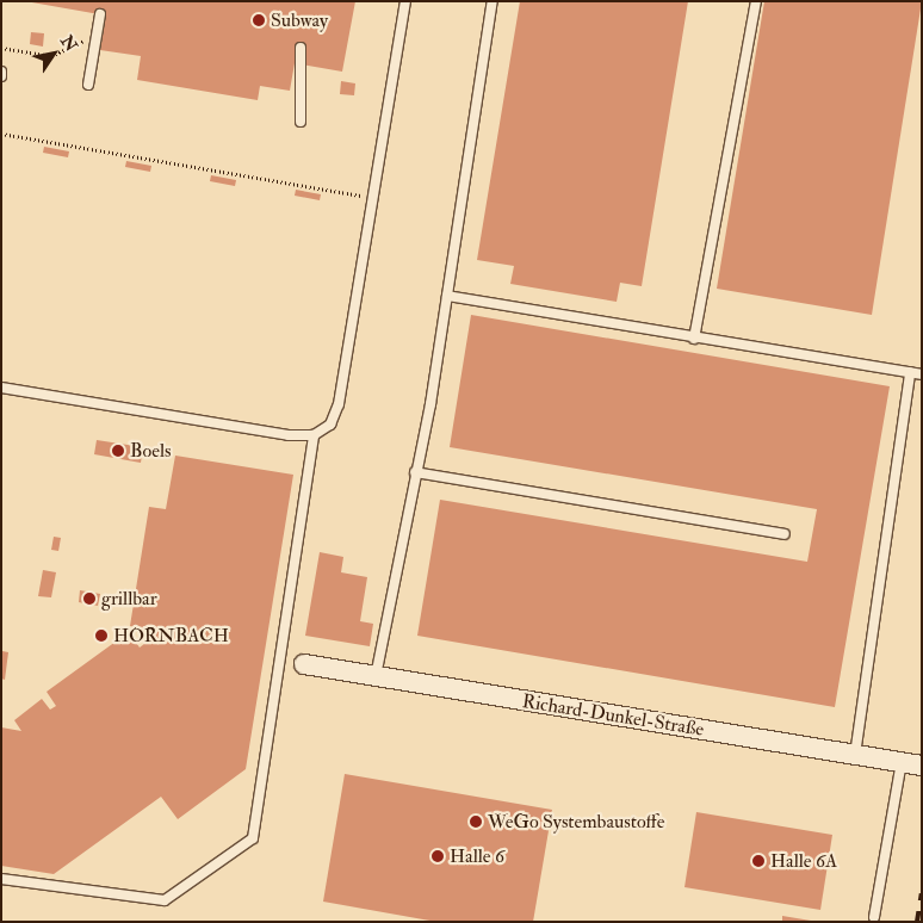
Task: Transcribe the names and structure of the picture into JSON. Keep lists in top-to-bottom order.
{
  "streets": {
    "street": ["Richard-Dunkel-Straße"]
  },
  "places": [
    "Subway",
    "Boels",
    "grillbar",
    "HORNBACH",
    "WeGo Systembaustoffe",
    "Halle 6",
    "Halle 6A"
  ],
  "north": "top right"
}
